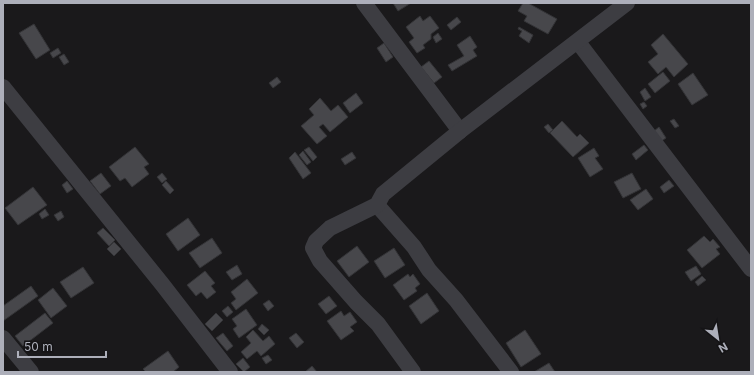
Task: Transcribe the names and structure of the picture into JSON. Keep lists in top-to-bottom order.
{
  "scale_bar": "50 m",
  "north": "bottom right"
}
